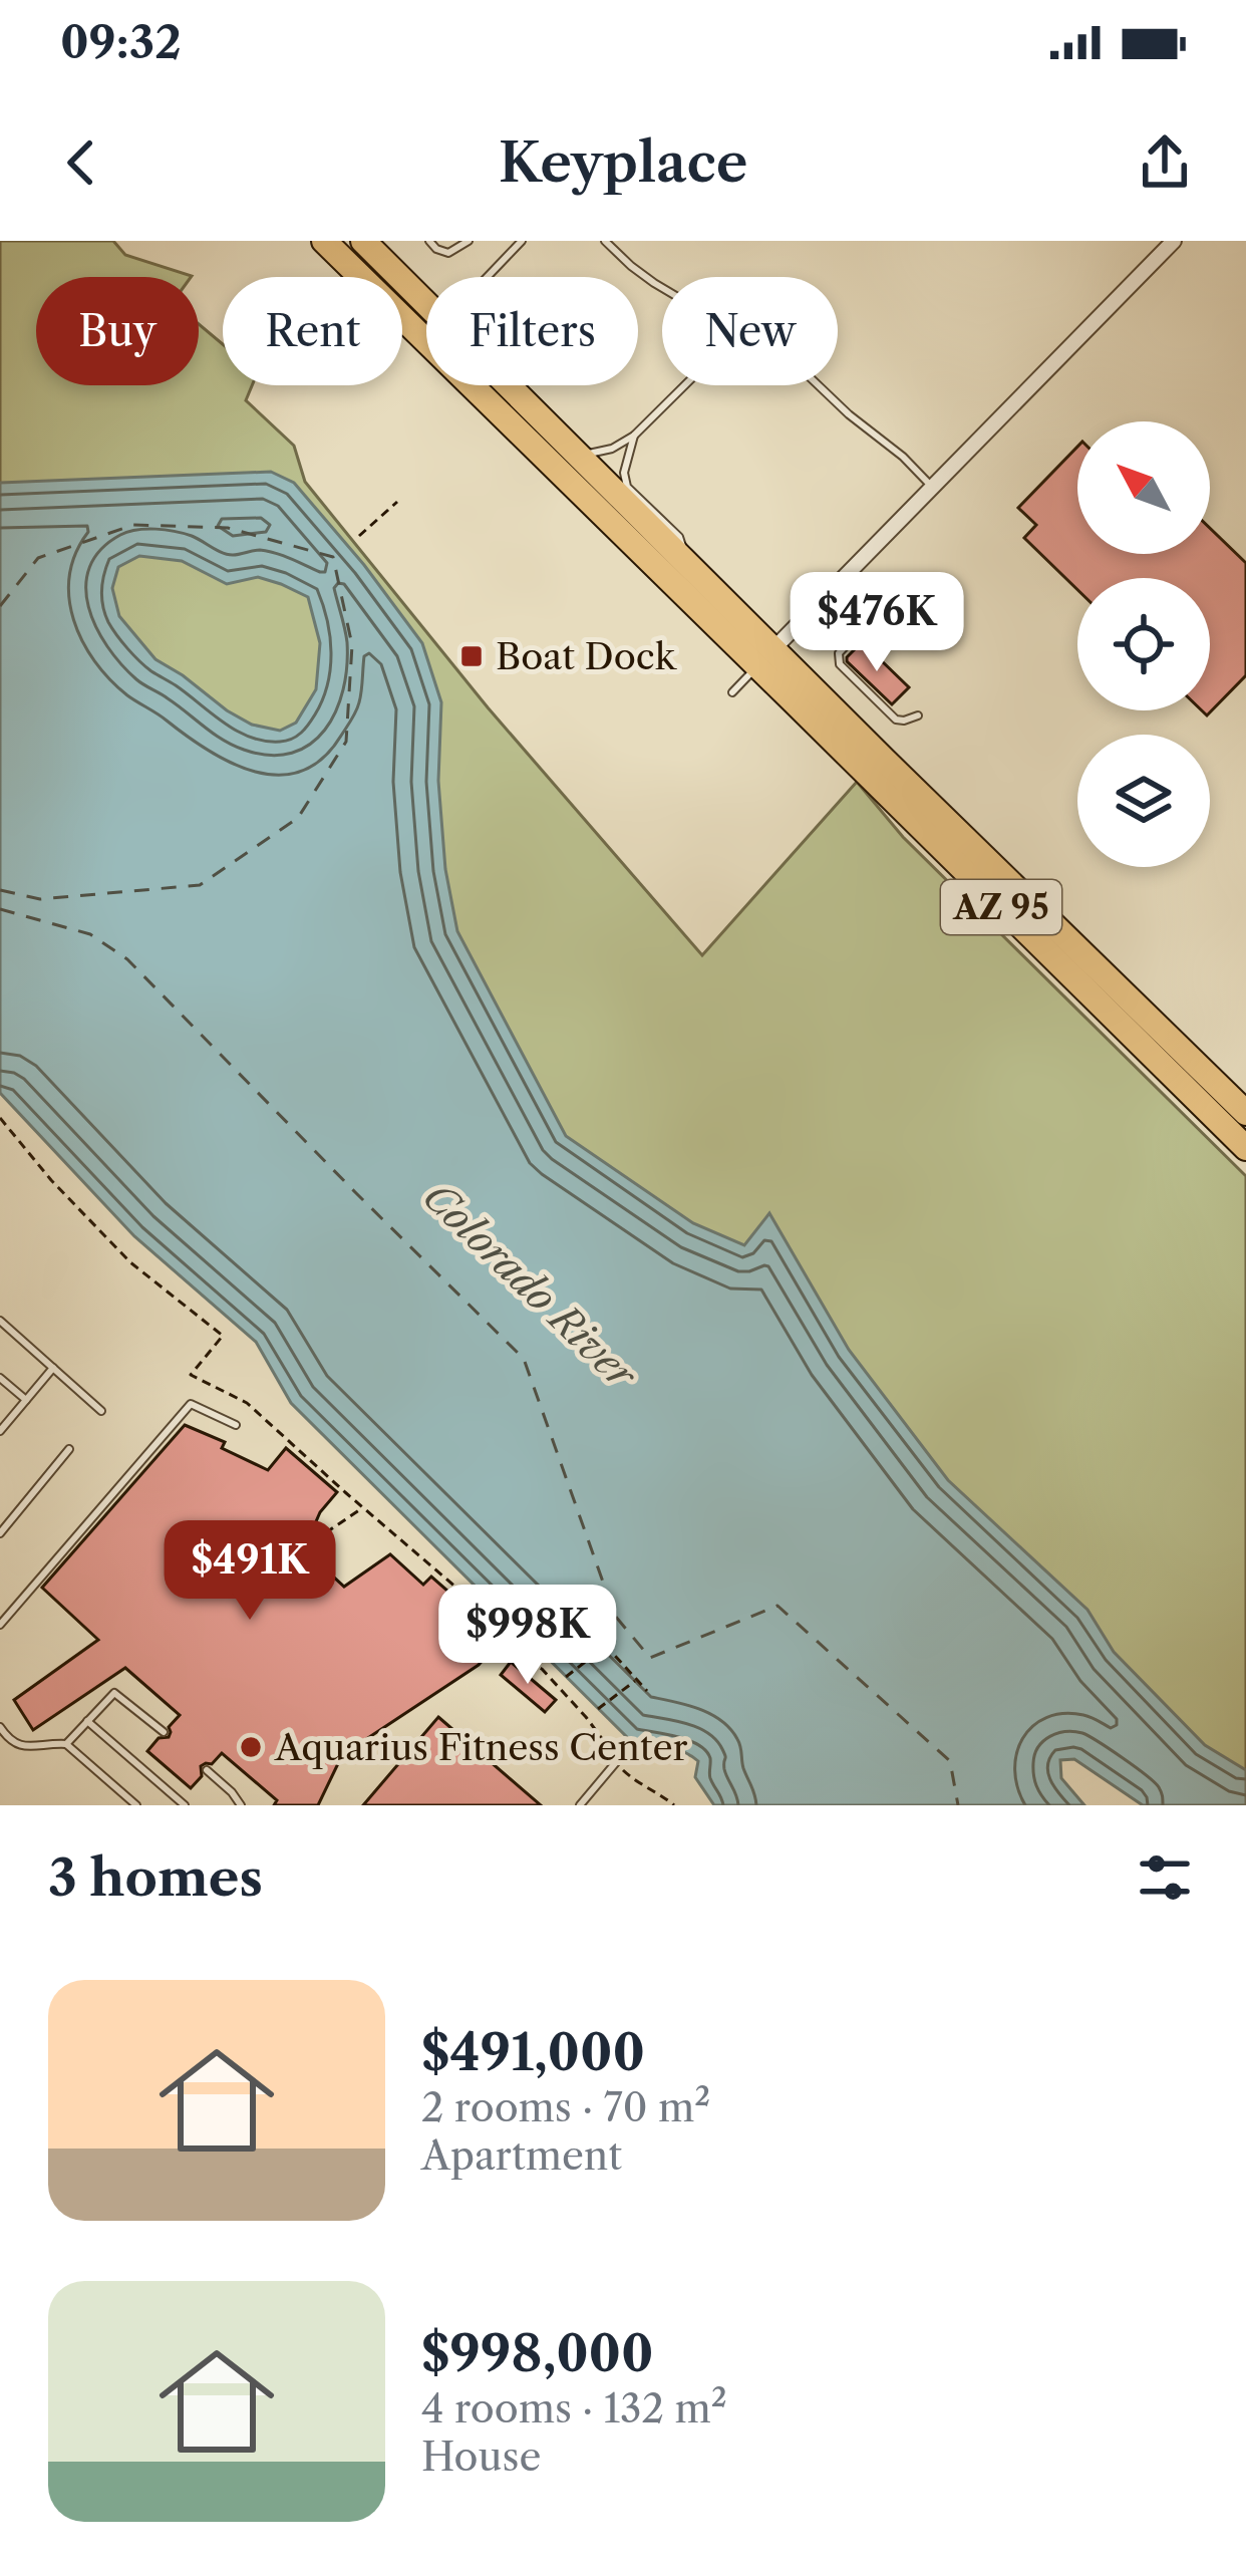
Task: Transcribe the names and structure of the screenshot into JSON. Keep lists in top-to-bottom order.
{
  "streets": {
    "highway": ["AZ 95"]
  },
  "water": ["Colorado River"],
  "places": {
    "transit": ["Boat Dock"],
    "other": ["Aquarius Fitness Center"]
  },
  "north": "top left",
  "page": {
    "status": "09:32",
    "header": "Keyplace",
    "chip": [
      "Buy",
      "Rent",
      "Filters",
      "New"
    ],
    "price": ["$476K", "$491K", "$998K"],
    "heading": "3 homes",
    "list": [
      {
        "name": "$491,000",
        "note": "2 rooms · 70 m² · Apartment"
      },
      {
        "name": "$998,000",
        "note": "4 rooms · 132 m² · House"
      }
    ]
  }
}
